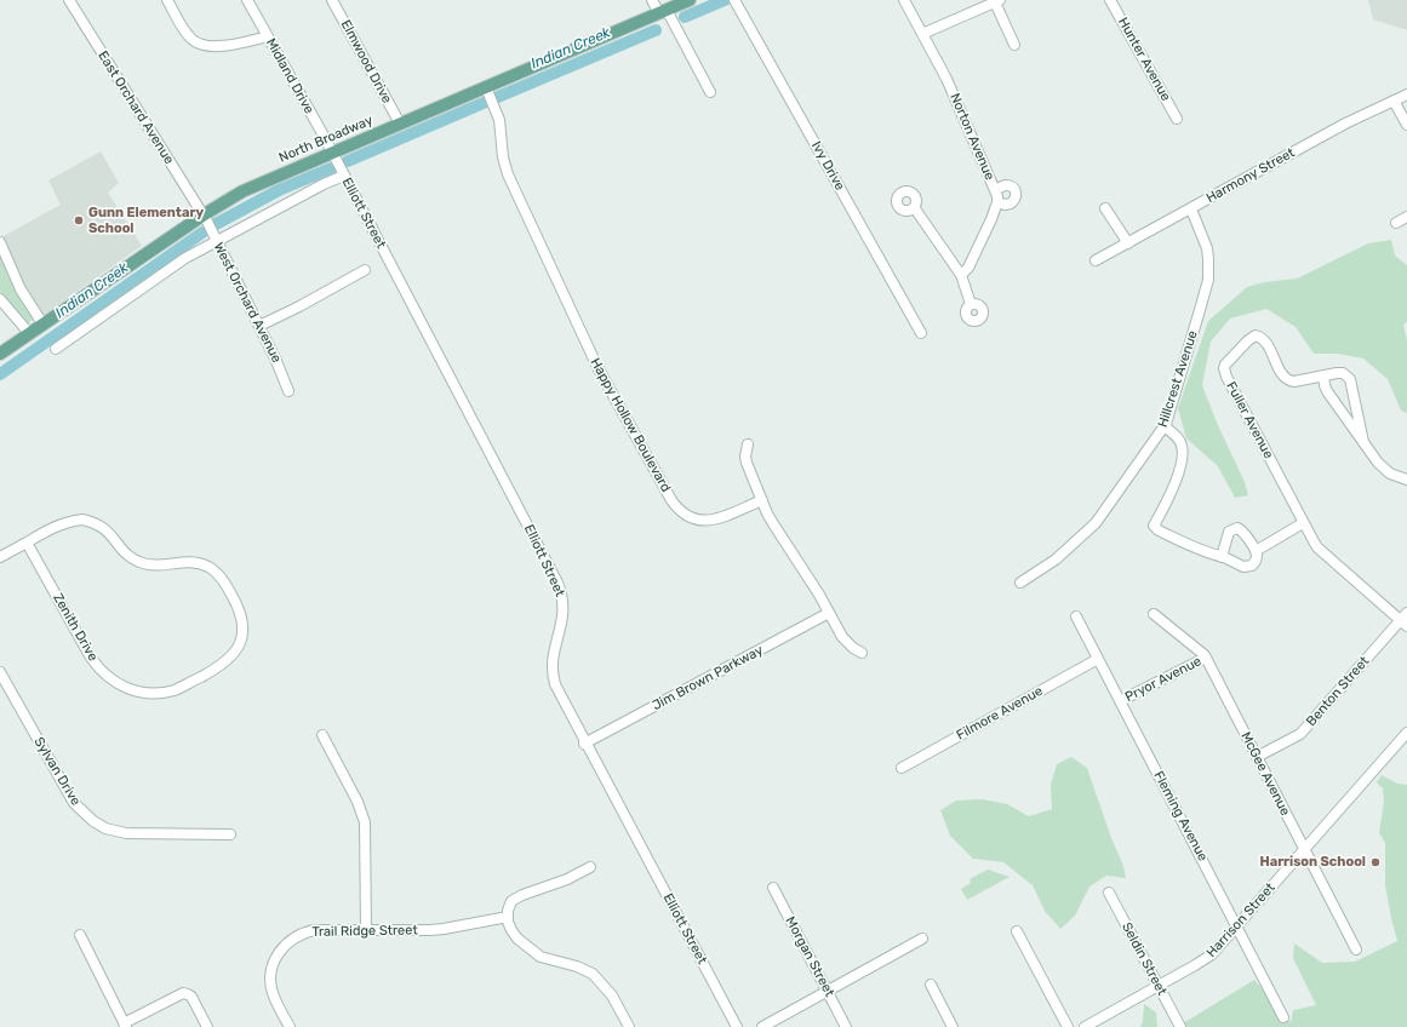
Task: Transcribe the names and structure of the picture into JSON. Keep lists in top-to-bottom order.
{
  "streets": {
    "main road": ["North Broadway"],
    "street": [
      "Hunter Avenue",
      "Elmwood Drive",
      "Midland Drive",
      "East Orchard Avenue",
      "Norton Avenue",
      "Ivy Drive",
      "Harmony Street",
      "Elliott Street",
      "West Orchard Avenue",
      "Hillcrest Avenue",
      "Fuller Avenue",
      "Happy Hollow Boulevard",
      "Zenith Drive",
      "Jim Brown Parkway",
      "Pryor Avenue",
      "Benton Street",
      "Filmore Avenue",
      "Sylvan Drive",
      "McGee Avenue",
      "Fleming Avenue",
      "Harrison Street",
      "Trail Ridge Street",
      "Morgan Street",
      "Seldin Street"
    ]
  },
  "crossings": [
    ["Elmwood Drive", "North Broadway"],
    ["Midland Drive", "North Broadway"],
    ["Midland Drive", "Elliott Street"],
    ["East Orchard Avenue", "North Broadway"],
    ["East Orchard Avenue", "West Orchard Avenue"],
    ["North Broadway", "Elliott Street"],
    ["North Broadway", "West Orchard Avenue"],
    ["North Broadway", "Happy Hollow Boulevard"],
    ["Harmony Street", "Hillcrest Avenue"],
    ["Elliott Street", "Jim Brown Parkway"],
    ["Fuller Avenue", "Benton Street"],
    ["Pryor Avenue", "McGee Avenue"],
    ["Pryor Avenue", "Fleming Avenue"],
    ["Benton Street", "McGee Avenue"],
    ["Filmore Avenue", "Fleming Avenue"],
    ["McGee Avenue", "Harrison Street"],
    ["Fleming Avenue", "Harrison Street"],
    ["Harrison Street", "Seldin Street"]
  ],
  "water": ["Indian Creek"],
  "places": ["Gunn Elementary School", "Harrison School"]
}
